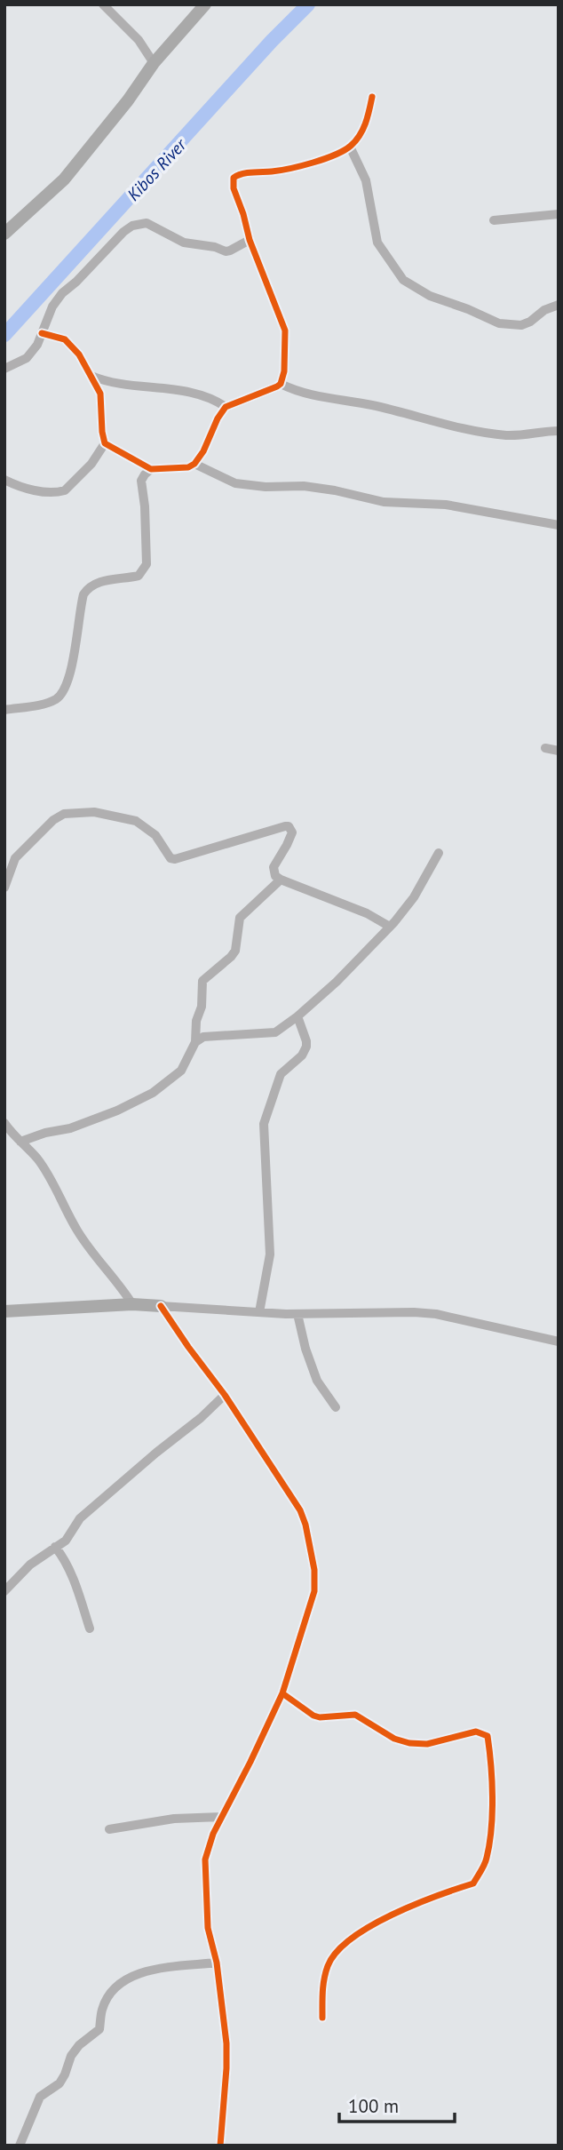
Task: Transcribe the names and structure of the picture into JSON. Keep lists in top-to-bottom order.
{
  "water": ["Kibos River"],
  "scale_bar": "100 m"
}
